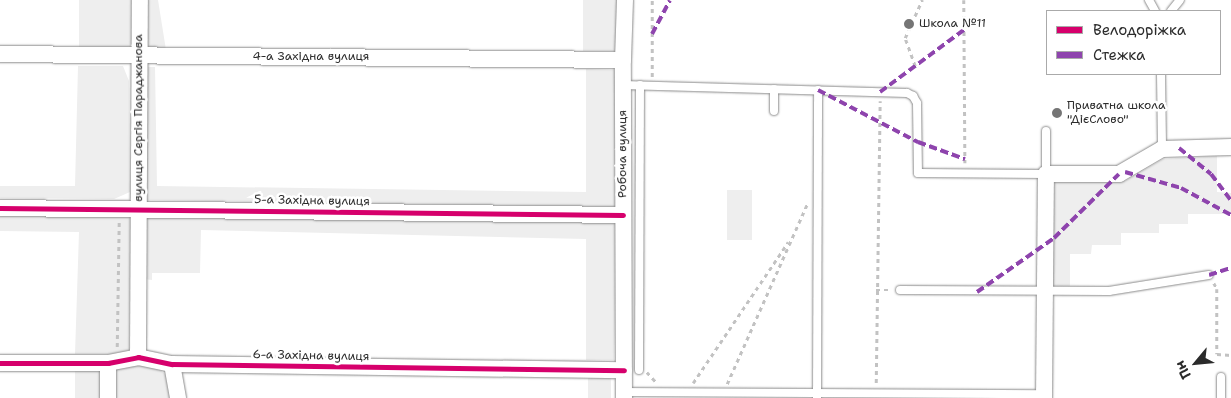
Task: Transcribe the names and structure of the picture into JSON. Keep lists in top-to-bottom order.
{
  "streets": {
    "street": [
      "4-а Західна вулиця",
      "вулиця Сергія Параджанова",
      "Робоча вулиця",
      "5-а Західна вулиця",
      "6-а Західна вулиця"
    ]
  },
  "crossings": [
    ["4-а Західна вулиця", "вулиця Сергія Параджанова"],
    ["4-а Західна вулиця", "Робоча вулиця"],
    ["вулиця Сергія Параджанова", "5-а Західна вулиця"],
    ["вулиця Сергія Параджанова", "6-а Західна вулиця"],
    ["Робоча вулиця", "5-а Західна вулиця"],
    ["Робоча вулиця", "6-а Західна вулиця"]
  ],
  "places": ["Школа №11", "Приватна школа \"ДієСлово\""],
  "legend": ["Велодоріжка", "Стежка"],
  "north": "bottom left"
}
